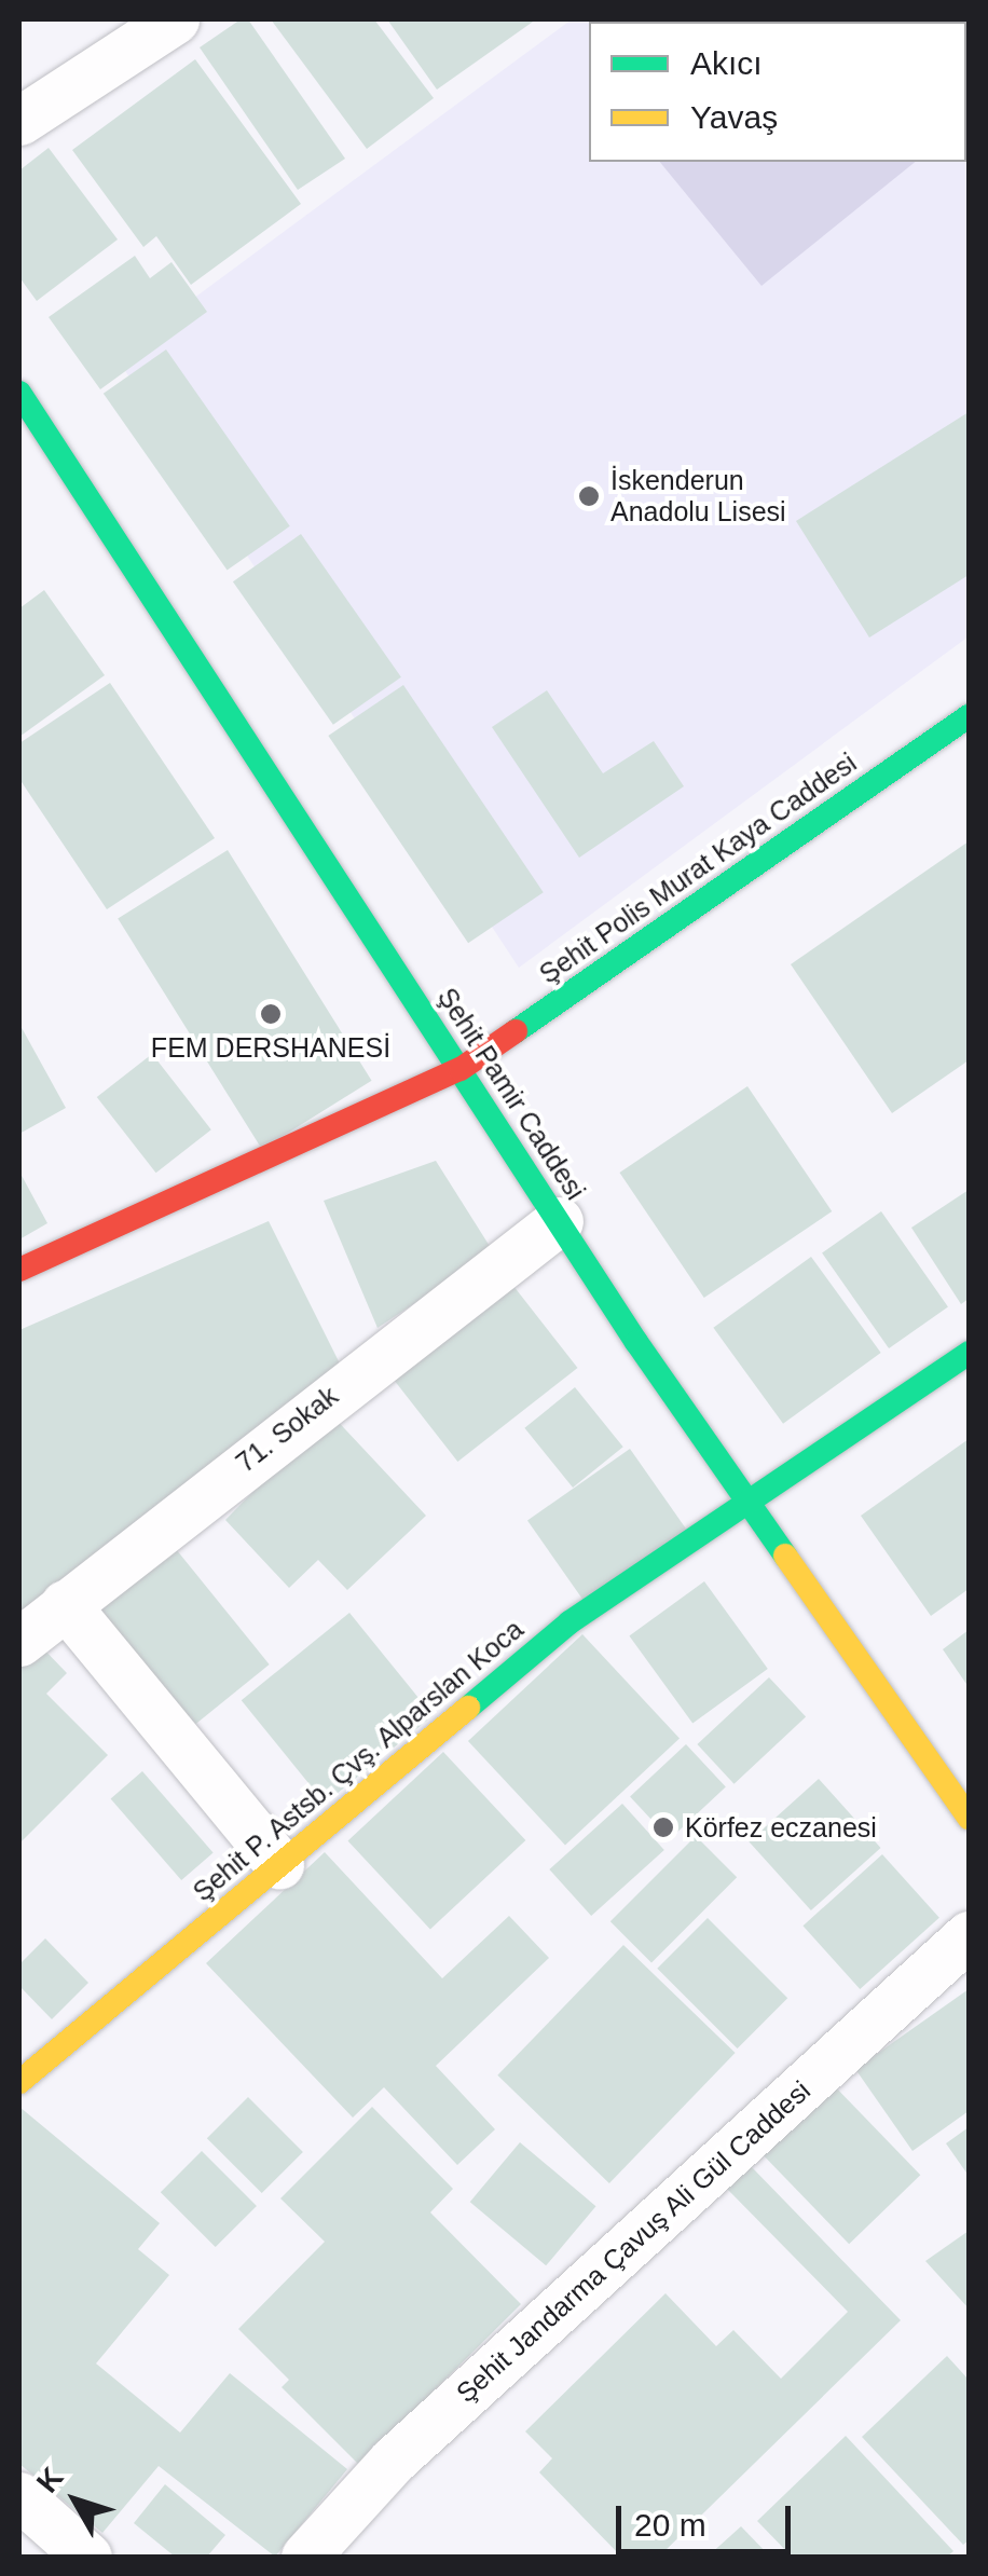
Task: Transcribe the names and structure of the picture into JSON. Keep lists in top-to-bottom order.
{
  "streets": {
    "street": [
      "Şehit Polis Murat Kaya Caddesi",
      "Şehit Pamir Caddesi",
      "71. Sokak",
      "Şehit P. Astsb. Çvş. Alparslan Koca",
      "Şehit Jandarma Çavuş Ali Gül Caddesi"
    ]
  },
  "crossings": [
    ["Şehit Polis Murat Kaya Caddesi", "Şehit Pamir Caddesi"],
    ["Şehit Pamir Caddesi", "71. Sokak"],
    ["Şehit Pamir Caddesi", "Şehit P. Astsb. Çvş. Alparslan Koca"]
  ],
  "places": ["İskenderun Anadolu Lisesi", "FEM DERSHANESİ", "Körfez eczanesi"],
  "legend": ["Akıcı", "Yavaş"],
  "scale_bar": "20 m",
  "north": "top left"
}
